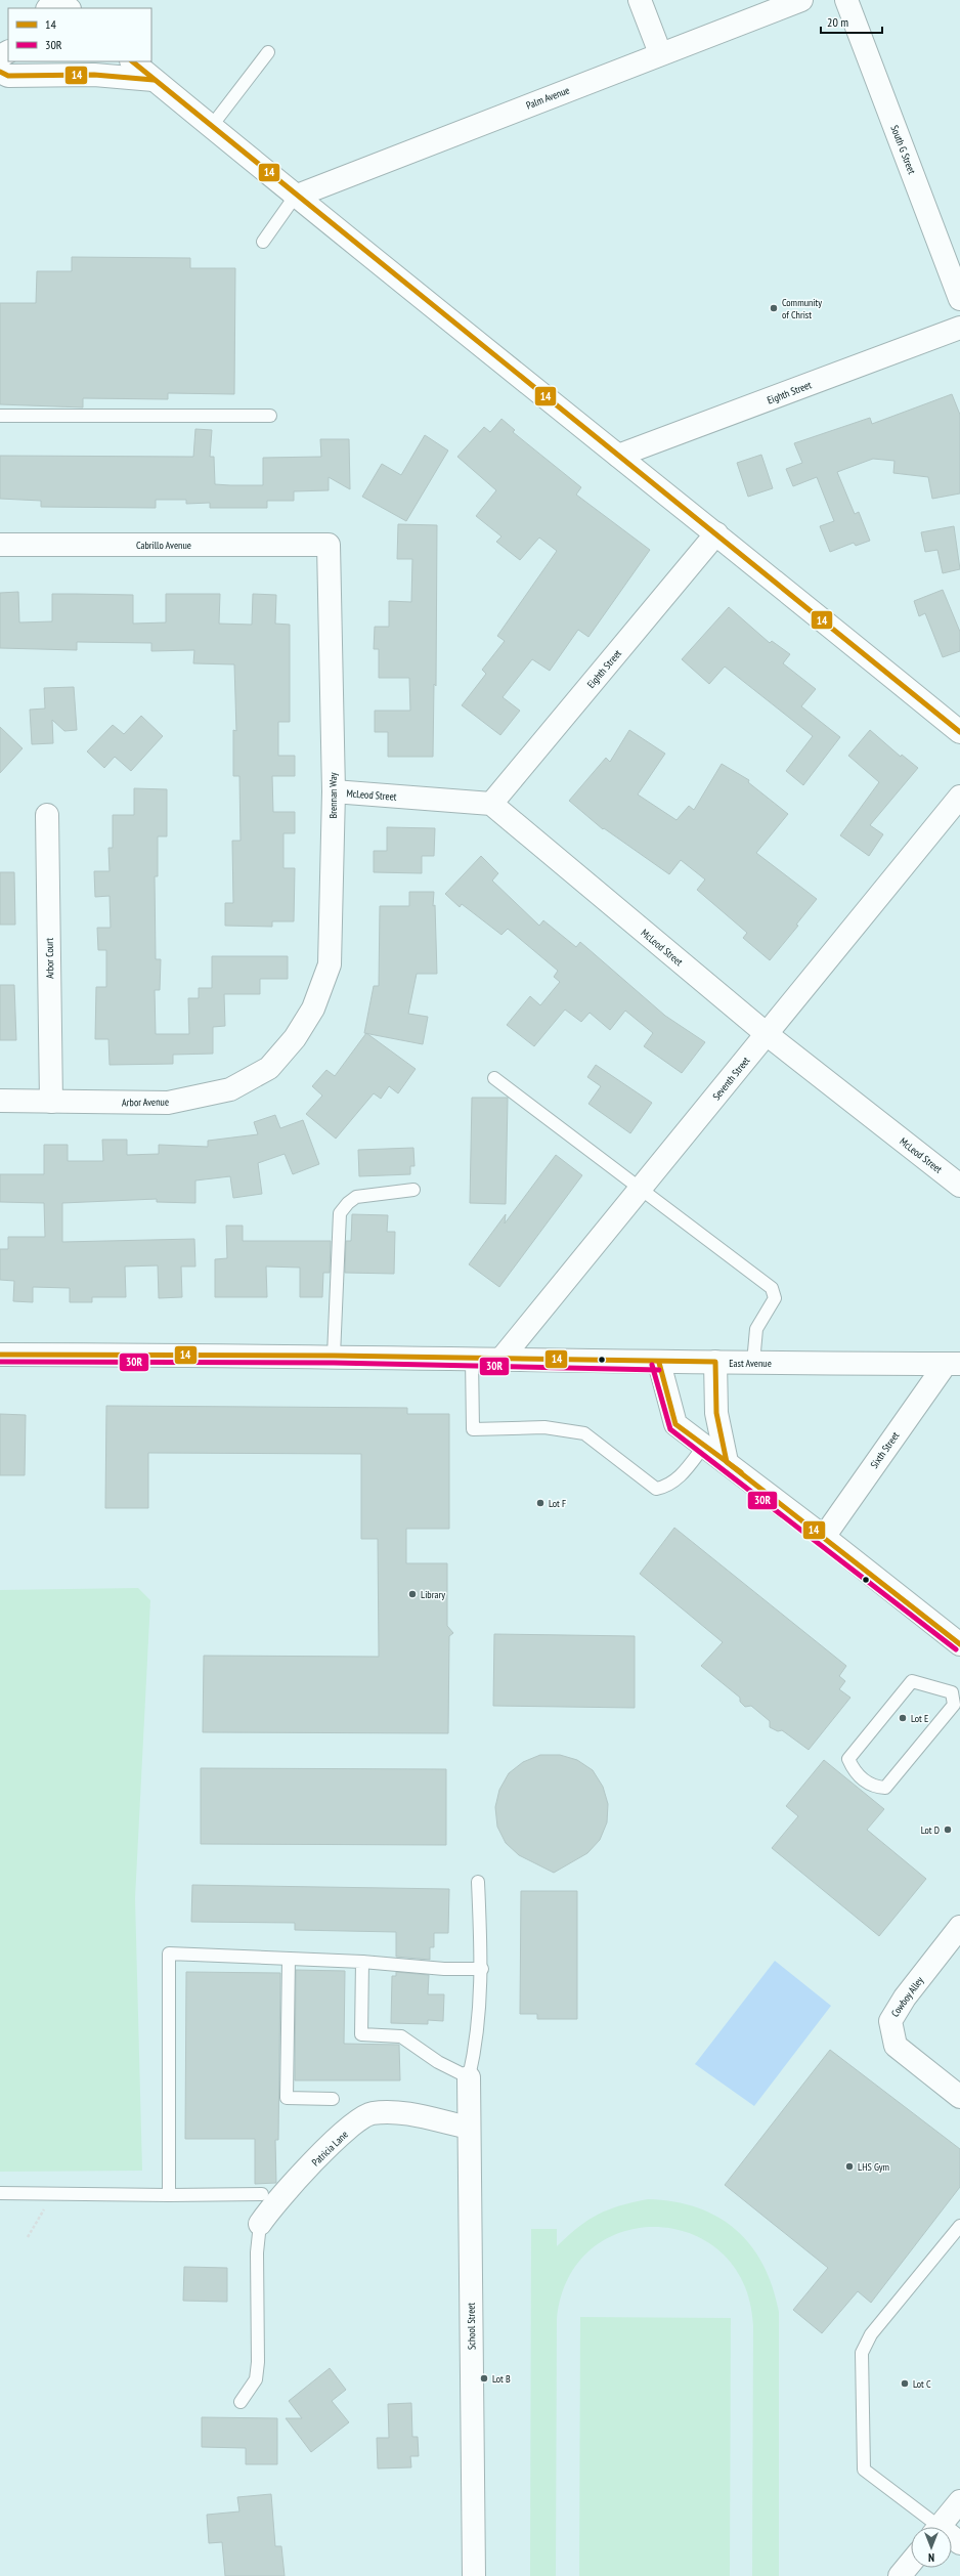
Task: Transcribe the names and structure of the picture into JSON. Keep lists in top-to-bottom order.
{
  "streets": {
    "street": [
      "Palm Avenue",
      "South G Street",
      "Eighth Street",
      "Cabrillo Avenue",
      "McLeod Street",
      "Brennan Way",
      "Arbor Court",
      "Seventh Street",
      "Arbor Avenue",
      "East Avenue",
      "Sixth Street",
      "Cowboy Alley",
      "Patricia Lane",
      "School Street"
    ]
  },
  "crossings": [
    ["Eighth Street", "McLeod Street"],
    ["Cabrillo Avenue", "Brennan Way"],
    ["McLeod Street", "Brennan Way"],
    ["McLeod Street", "Seventh Street"],
    ["Brennan Way", "Arbor Avenue"],
    ["Arbor Court", "Arbor Avenue"],
    ["Seventh Street", "East Avenue"],
    ["East Avenue", "Sixth Street"],
    ["Patricia Lane", "School Street"]
  ],
  "places": [
    "Community of Christ",
    "Lot F",
    "Library",
    "Lot E",
    "Lot D",
    "LHS Gym",
    "Lot B",
    "Lot C"
  ],
  "lines": ["transit line 14", "transit line 30R"],
  "legend": ["14", "30R"],
  "scale_bar": "20 m",
  "north": "bottom"
}
